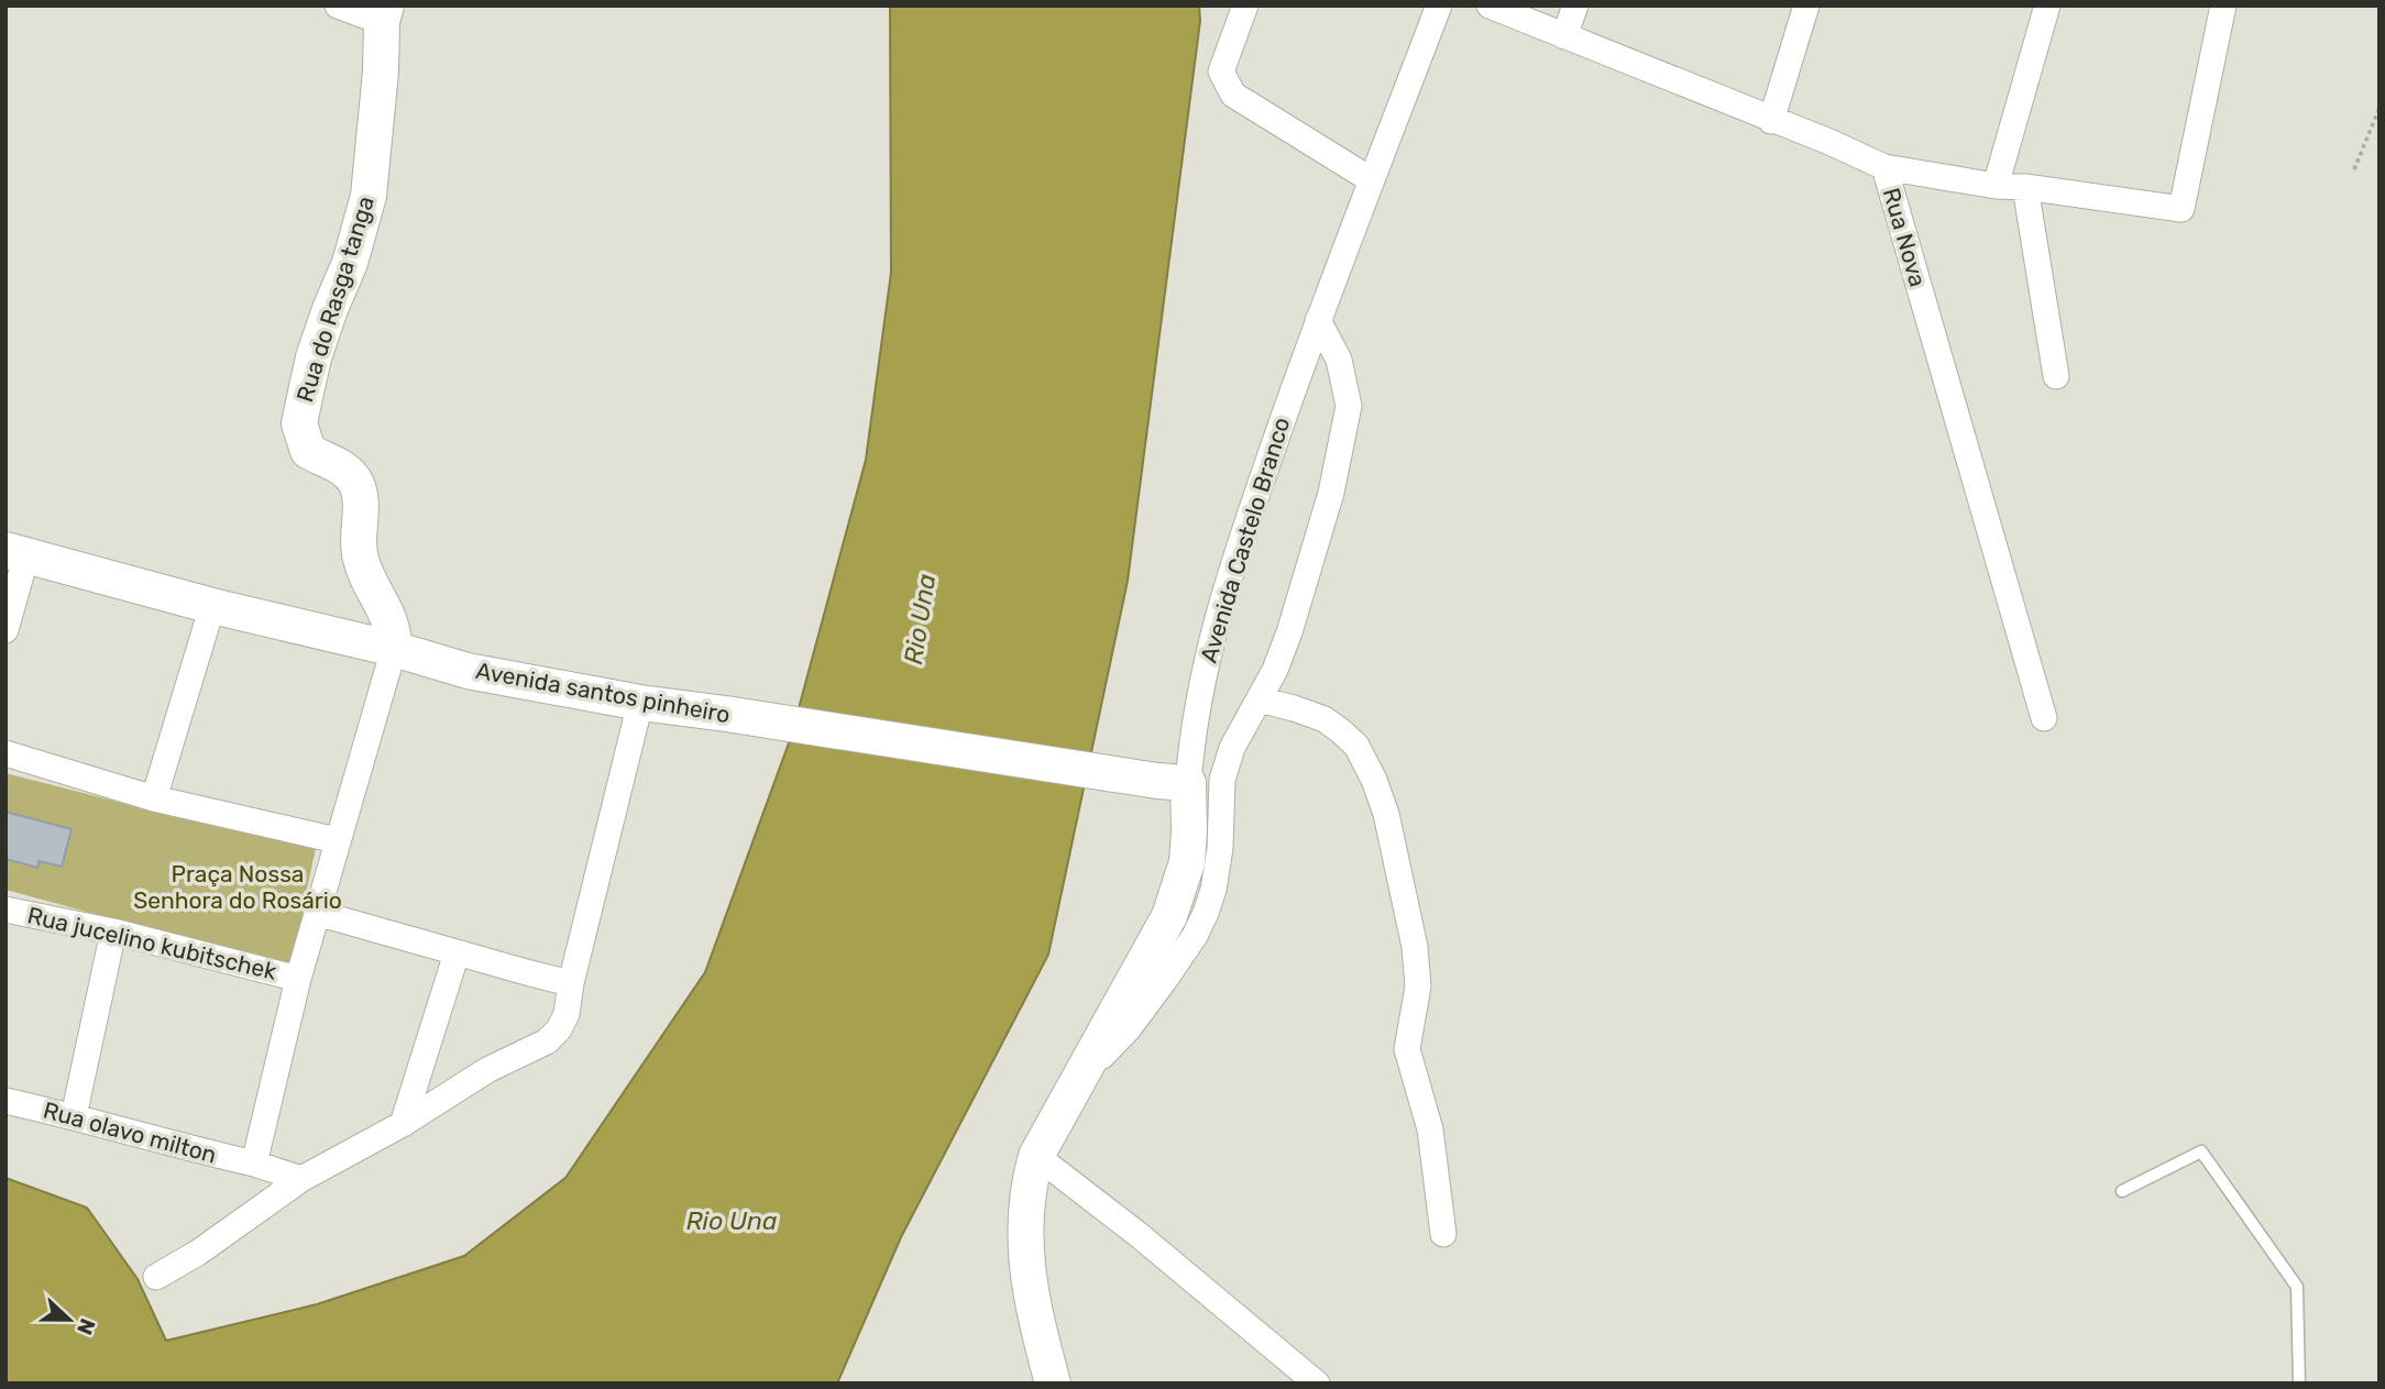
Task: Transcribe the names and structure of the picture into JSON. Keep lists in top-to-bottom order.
{
  "streets": {
    "street": [
      "Rua Nova",
      "Rua do Rasga tanga",
      "Avenida Castelo Branco",
      "Avenida santos pinheiro",
      "Rua jucelino kubitschek",
      "Rua olavo milton"
    ]
  },
  "crossings": [
    ["Rua do Rasga tanga", "Avenida santos pinheiro"],
    ["Avenida Castelo Branco", "Avenida santos pinheiro"]
  ],
  "water": ["Rio Una"],
  "parks": ["Praça Nossa Senhora do Rosário"],
  "north": "right"
}
